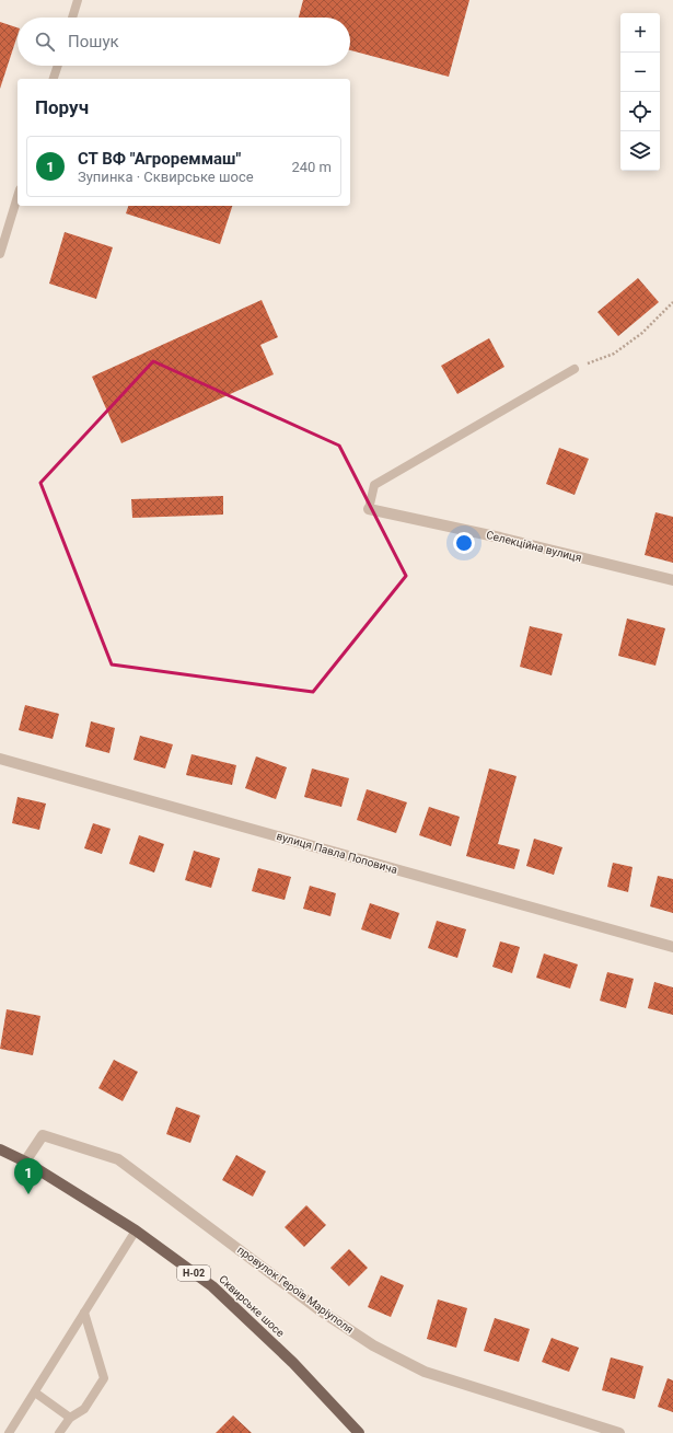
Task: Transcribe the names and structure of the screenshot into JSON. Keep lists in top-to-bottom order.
{
  "streets": {
    "main road": ["Н-02", "Сквирське шосе"],
    "street": ["Селекційна вулиця", "вулиця Павла Поповича", "провулок Героїв Маріуполя"]
  },
  "crossings": [
    ["провулок Героїв Маріуполя", "Сквирське шосе"]
  ],
  "page": {
    "map_buttons": ["+", "−"],
    "search": "Пошук",
    "heading": "Поруч",
    "list": [
      {
        "mark": "1",
        "name": "СТ ВФ \"Агрореммаш\"",
        "note": "Зупинка · Сквирське шосе",
        "value": "240 m"
      }
    ],
    "pins": "1"
  }
}
